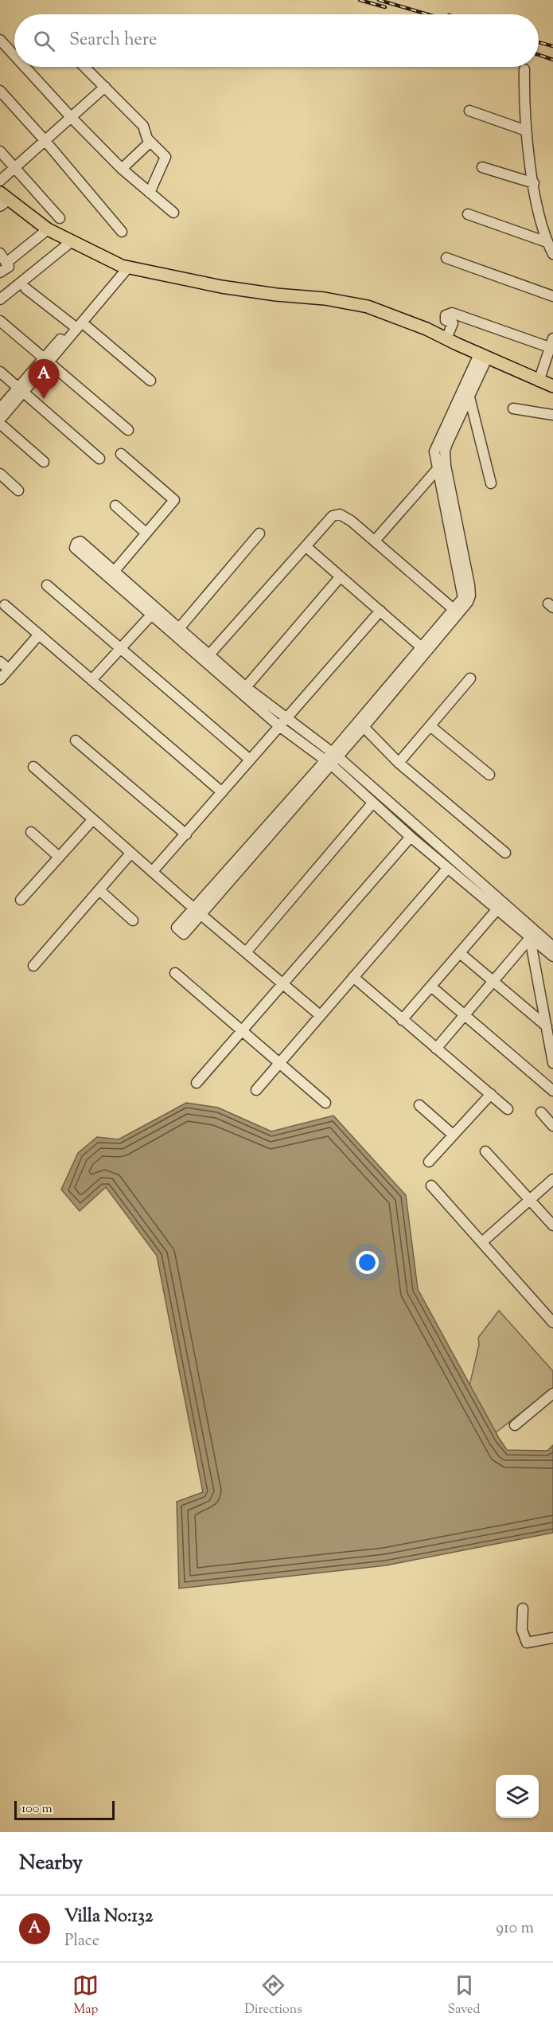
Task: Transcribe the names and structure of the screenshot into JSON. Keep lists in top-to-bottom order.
{
  "scale_bar": "100 m",
  "page": {
    "search": "Search here",
    "pins": "A",
    "scale": "100 m",
    "heading": "Nearby",
    "list": [
      {
        "mark": "A",
        "name": "Villa No:132",
        "note": "Place",
        "value": "910 m"
      }
    ],
    "nav": ["Map", "Directions", "Saved"]
  }
}
